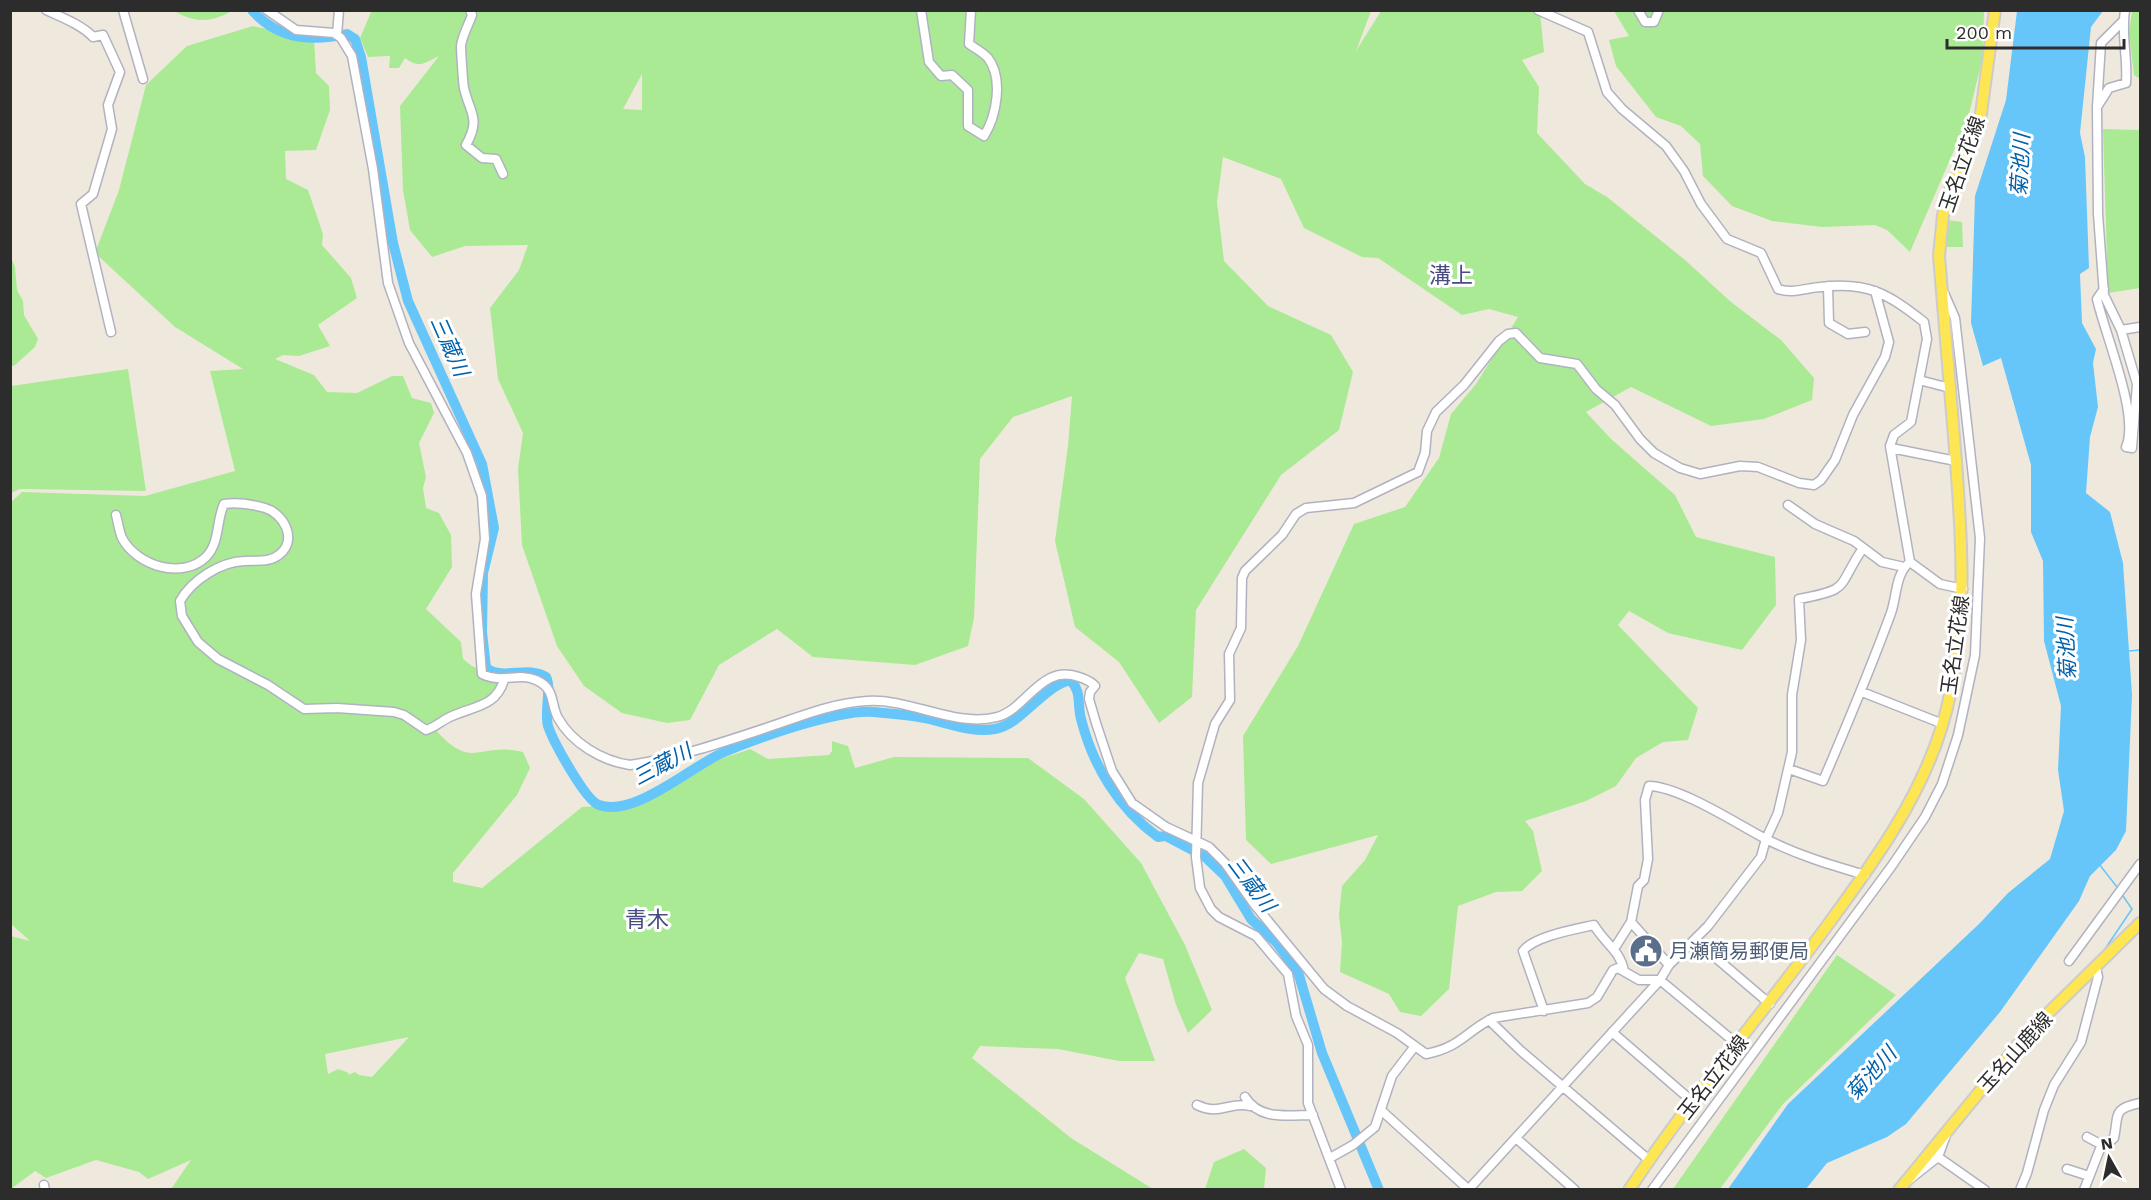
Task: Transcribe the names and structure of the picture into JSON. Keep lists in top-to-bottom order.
{
  "streets": {
    "main road": ["玉名立花線", "玉名山鹿線"]
  },
  "districts": ["溝上", "青木"],
  "water": ["菊池川", "三蔵川"],
  "places": {
    "public building": ["月瀬簡易郵便局"]
  },
  "scale_bar": "200 m",
  "north": "top"
}
